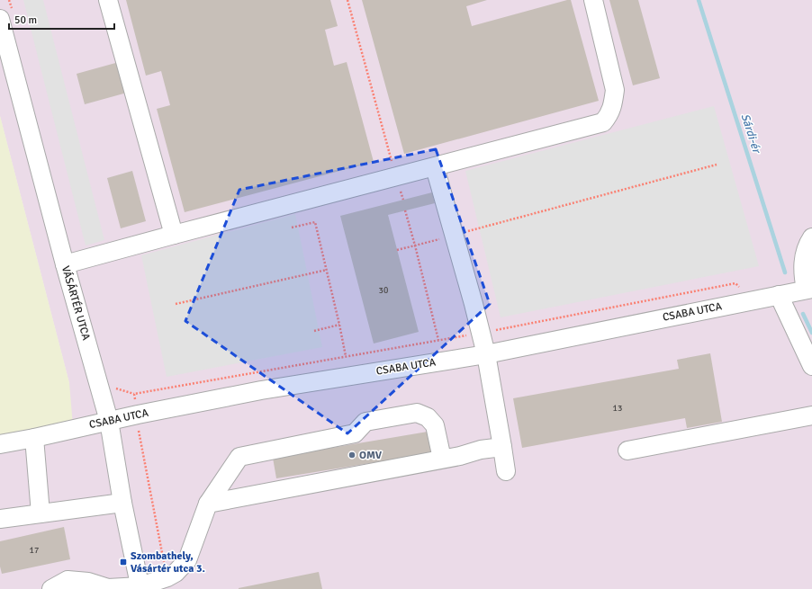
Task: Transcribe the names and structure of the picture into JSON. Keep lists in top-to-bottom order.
{
  "streets": {
    "street": ["VÁSÁRTÉR UTCA", "CSABA UTCA"]
  },
  "crossings": [
    ["VÁSÁRTÉR UTCA", "CSABA UTCA"]
  ],
  "water": ["Sárdi-ér"],
  "places": {
    "other": ["OMV"],
    "transit": ["Szombathely, Vásártér utca 3."]
  },
  "house_numbers": ["30", "13", "17"],
  "scale_bar": "50 m"
}
